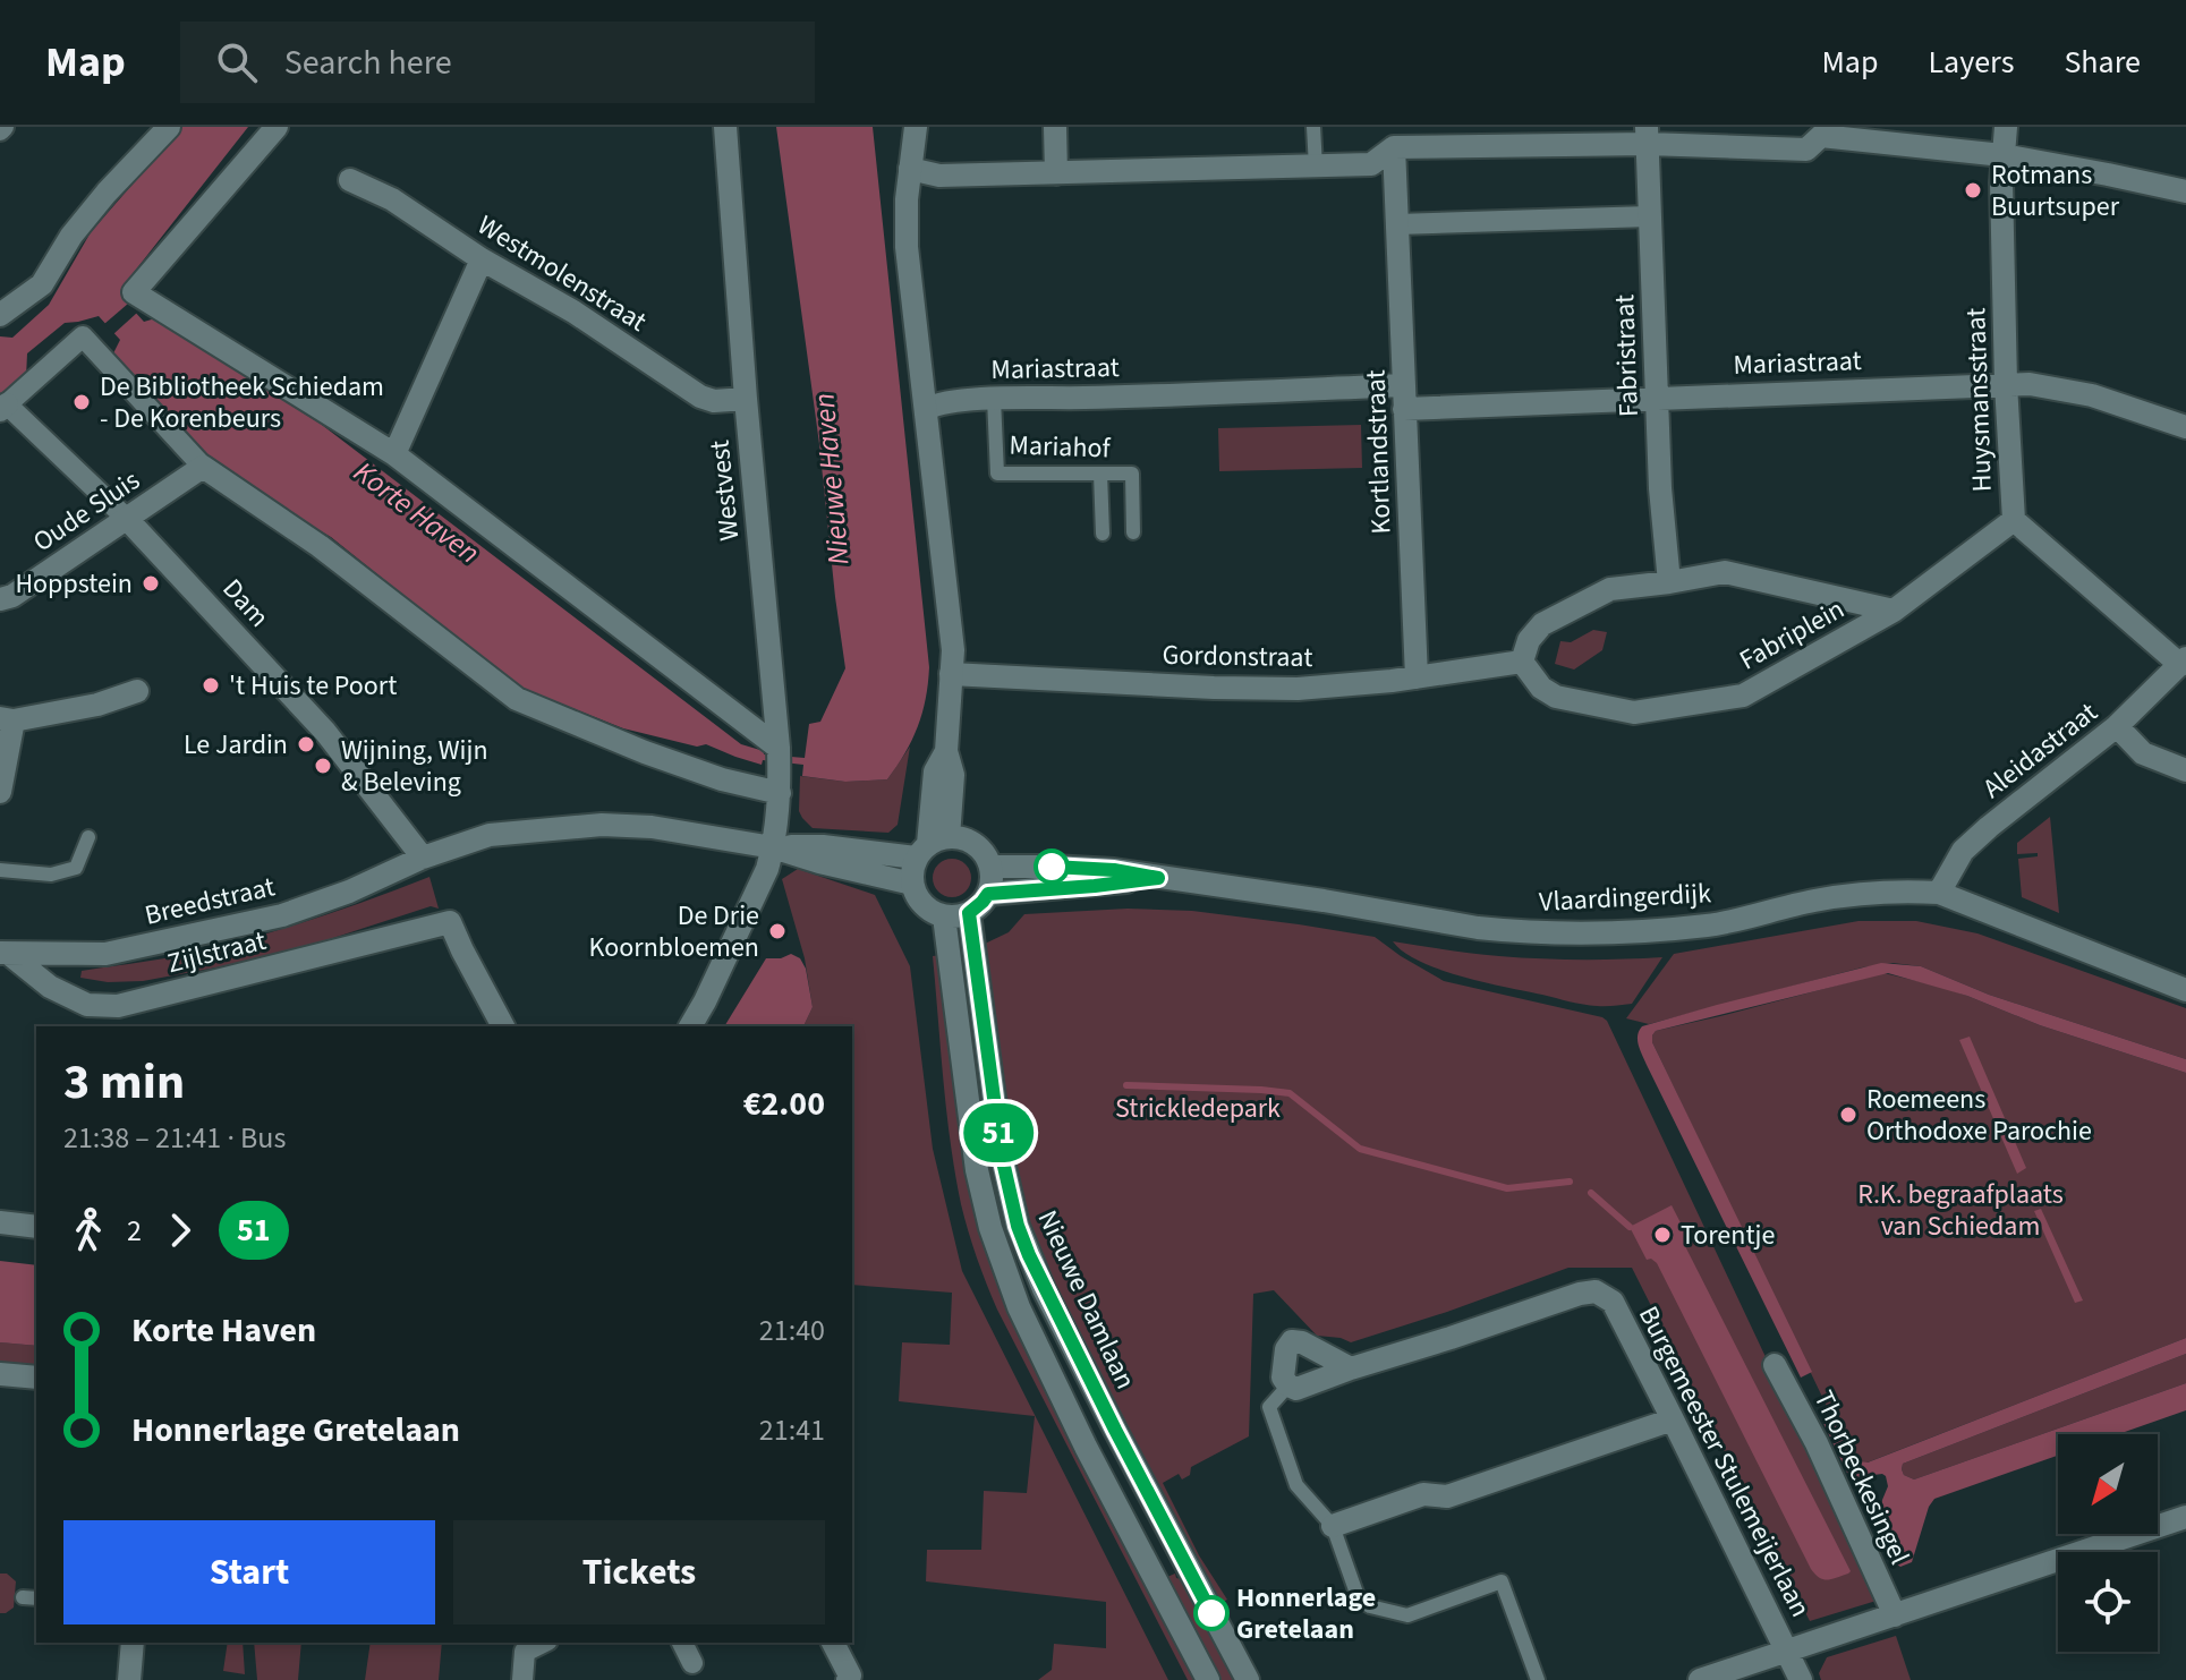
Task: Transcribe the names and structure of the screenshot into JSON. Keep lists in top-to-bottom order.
{
  "streets": {
    "street": [
      "Westmolenstraat",
      "Fabristraat",
      "Mariastraat",
      "Huysmansstraat",
      "Kortlandstraat",
      "Westvest",
      "Oude Sluis",
      "Dam",
      "Fabriplein",
      "Gordonstraat",
      "Aleidastraat",
      "Vlaardingerdijk",
      "Breedstraat",
      "Zijlstraat",
      "Nieuwe Damlaan",
      "Burgemeester Stulemeijerlaan",
      "Thorbeckesingel"
    ],
    "lane": ["Mariahof"]
  },
  "crossings": [
    ["Westmolenstraat", "Westvest"],
    ["Fabristraat", "Mariastraat"],
    ["Fabristraat", "Fabriplein"],
    ["Mariastraat", "Huysmansstraat"],
    ["Mariastraat", "Mariahof"],
    ["Mariastraat", "Kortlandstraat"],
    ["Huysmansstraat", "Fabriplein"],
    ["Kortlandstraat", "Gordonstraat"],
    ["Westvest", "Breedstraat"],
    ["Oude Sluis", "Dam"],
    ["Dam", "Breedstraat"],
    ["Fabriplein", "Gordonstraat"],
    ["Aleidastraat", "Vlaardingerdijk"],
    ["Vlaardingerdijk", "Nieuwe Damlaan"],
    ["Breedstraat", "Zijlstraat"]
  ],
  "water": ["Nieuwe Haven", "Korte Haven"],
  "parks": ["Strickledepark", "R.K. begraafplaats van Schiedam"],
  "places": [
    "Rotmans Buurtsuper",
    "De Bibliotheek Schiedam - De Korenbeurs",
    "Hoppstein",
    "'t Huis te Poort",
    "Le Jardin",
    "Wijning, Wijn & Beleving",
    "De Drie Koornbloemen",
    "Roemeens Orthodoxe Parochie",
    "Torentje",
    "Honnerlage Gretelaan"
  ],
  "lines": ["bus line 51"],
  "north": "bottom left",
  "page": {
    "header": "Map",
    "search": "Search here",
    "nav": ["Map", "Layers", "Share"],
    "on_map": "51",
    "heading": ["3 min", "21:38 – 21:41 · Bus", "€2.00"],
    "legs": ["2", "51"],
    "list": [
      {
        "name": "Korte Haven",
        "value": "21:40"
      },
      {
        "name": "Honnerlage Gretelaan",
        "value": "21:41"
      }
    ],
    "buttons": ["Start", "Tickets"]
  }
}
